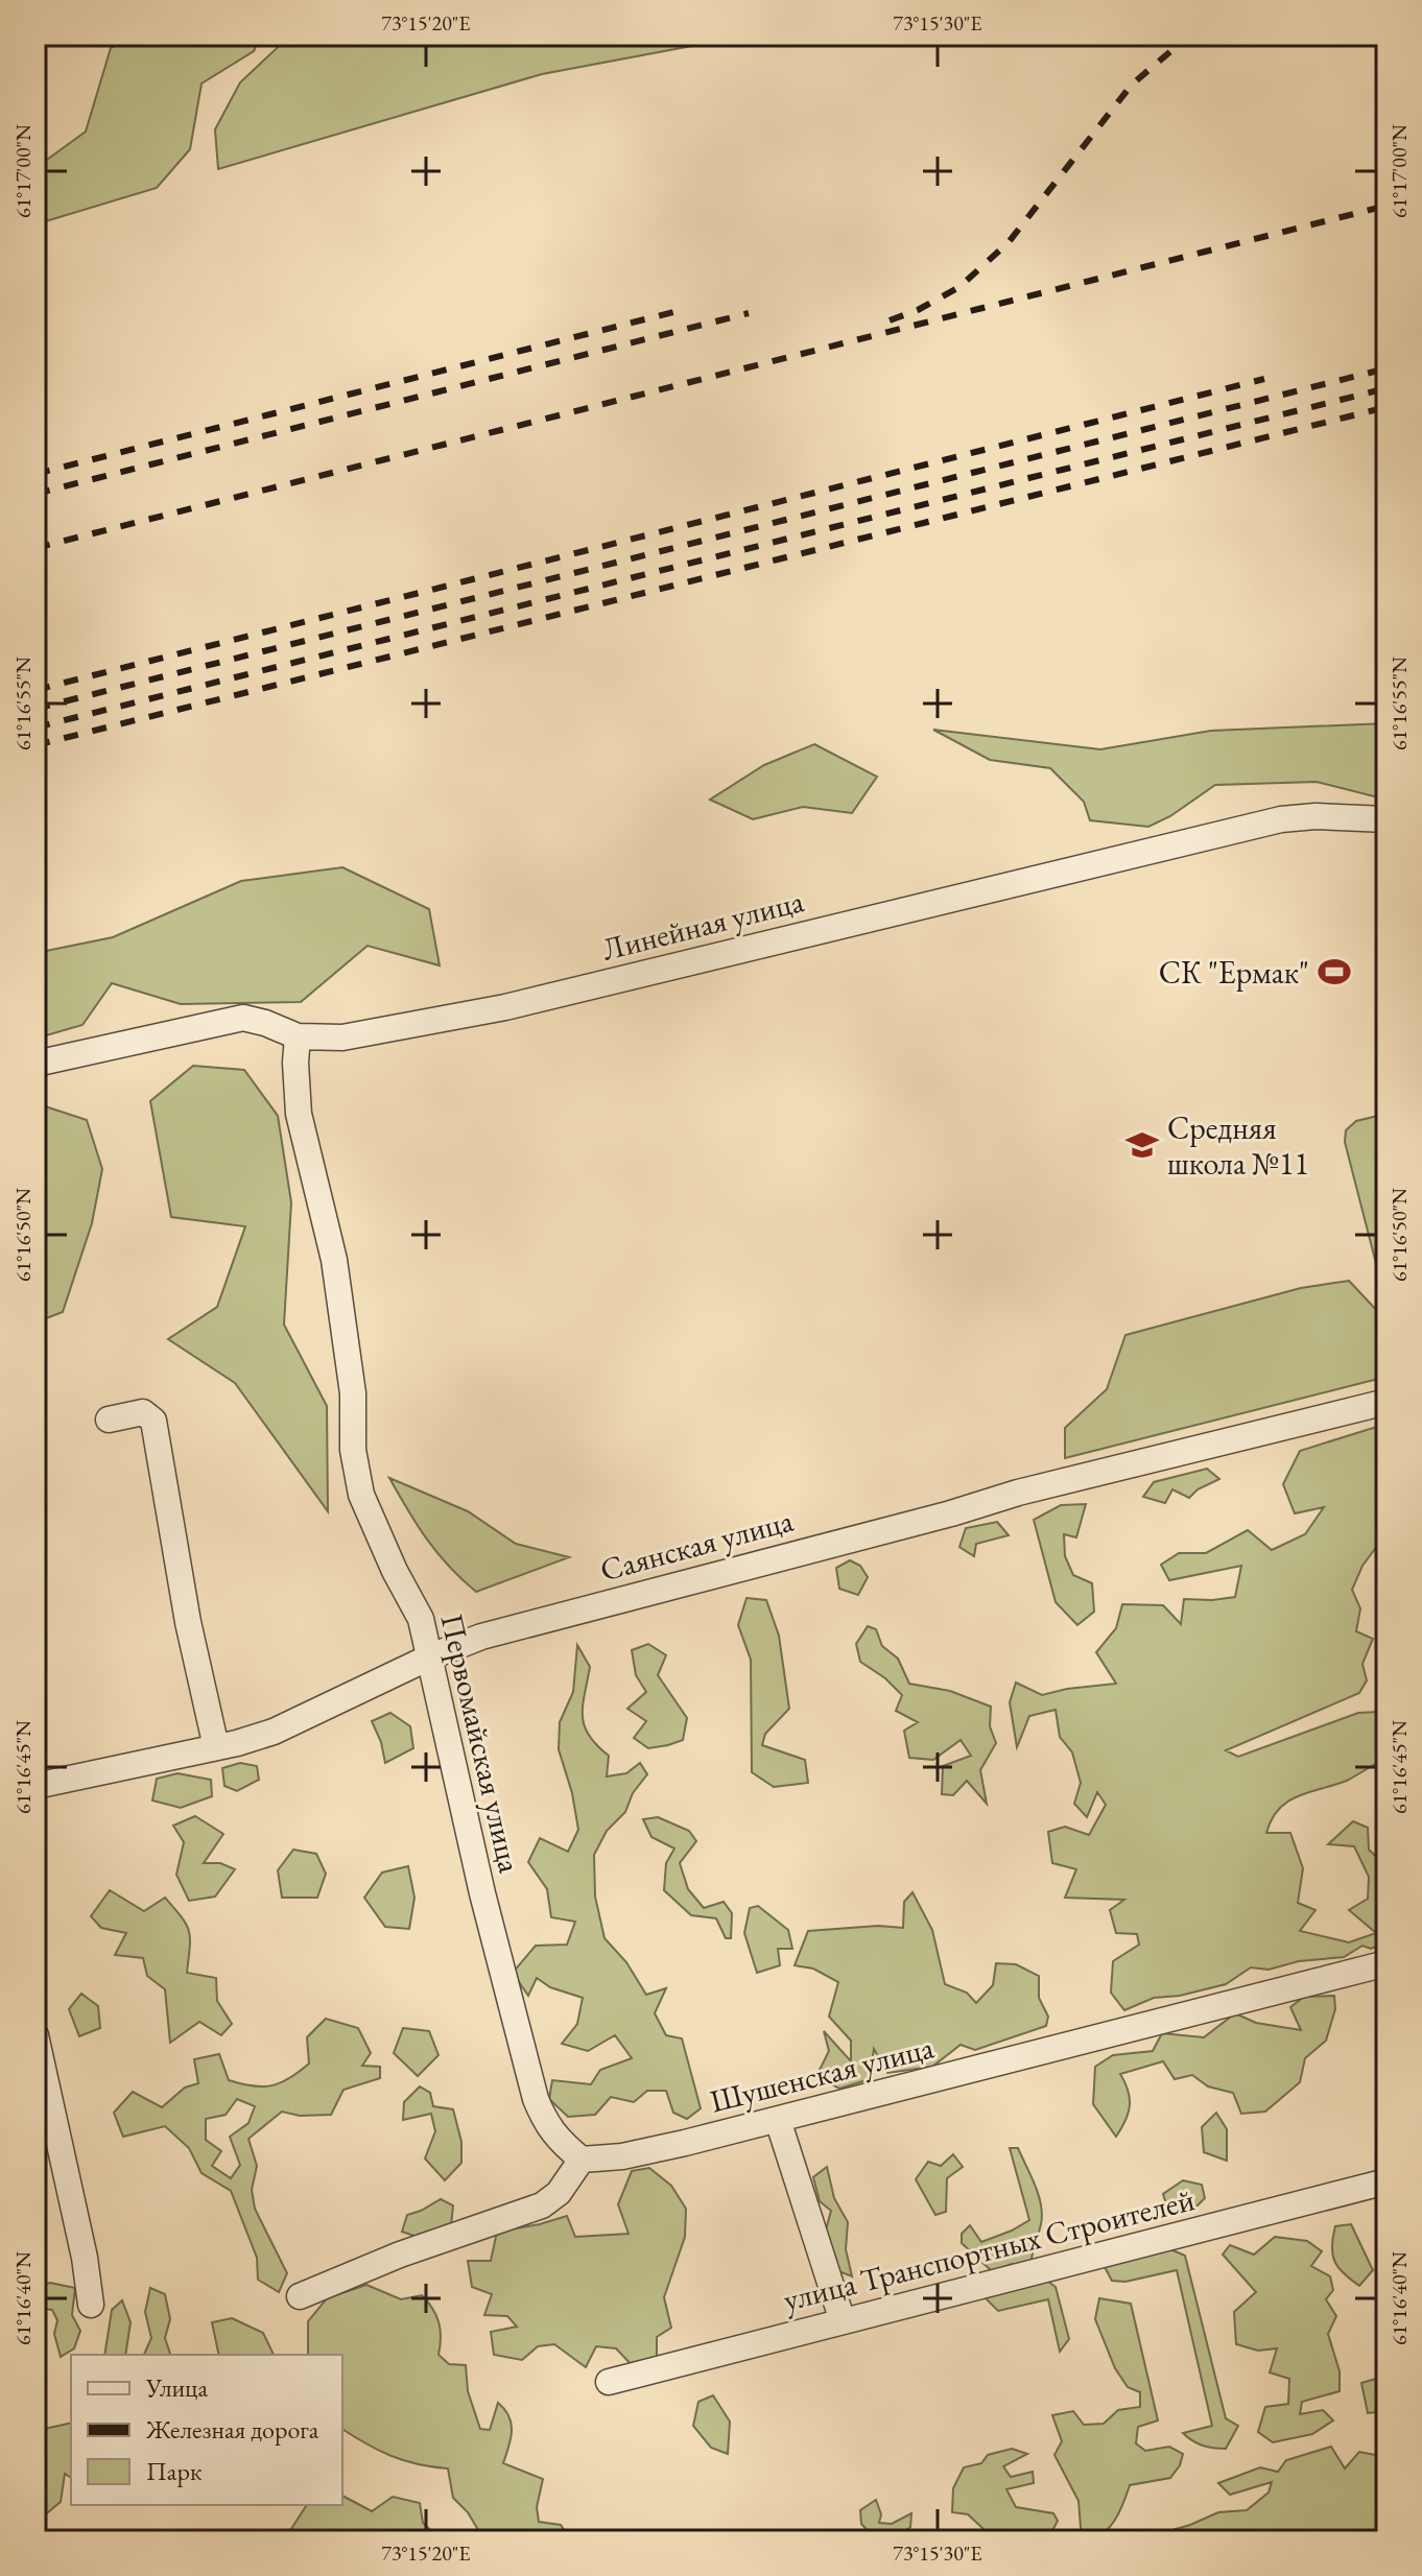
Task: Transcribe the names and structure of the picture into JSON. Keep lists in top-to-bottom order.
{
  "streets": {
    "street": [
      "Линейная улица",
      "Саянская улица",
      "Первомайская улица",
      "Шушенская улица",
      "улица Транспортных Строителей"
    ]
  },
  "crossings": [
    ["Линейная улица", "Первомайская улица"],
    ["Саянская улица", "Первомайская улица"],
    ["Первомайская улица", "Шушенская улица"]
  ],
  "places": {
    "sports": ["СК \"Ермак\""],
    "school or university": ["Средняя школа №11"]
  },
  "legend": ["Улица", "Железная дорога", "Парк"],
  "coordinates": [
    "73°15'20\"E",
    "73°15'30\"E",
    "61°17'00\"N",
    "61°16'55\"N",
    "61°16'50\"N",
    "61°16'45\"N",
    "61°16'40\"N"
  ]
}
